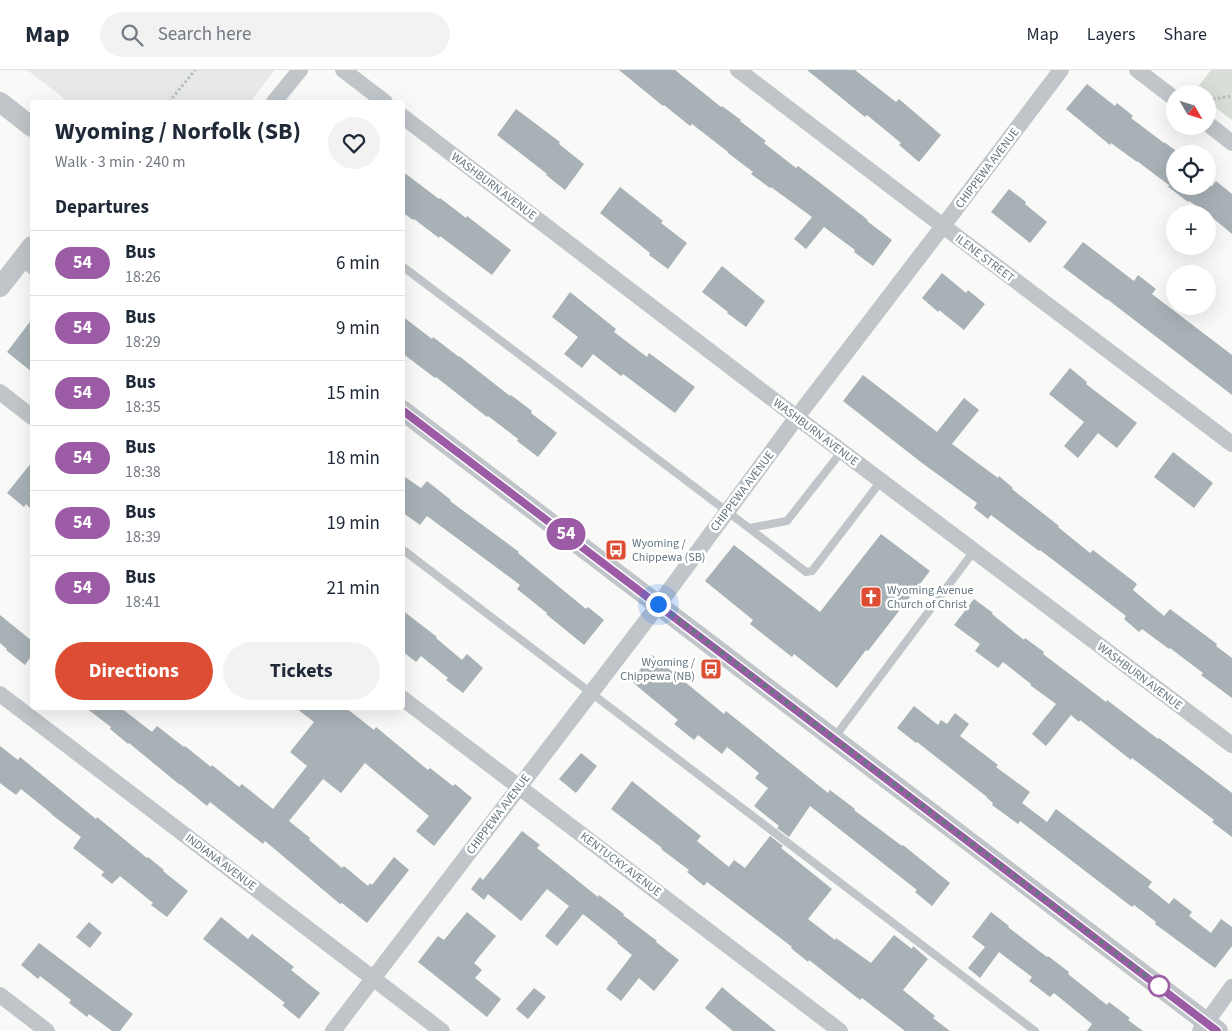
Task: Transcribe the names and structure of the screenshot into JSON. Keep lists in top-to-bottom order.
{
  "streets": {
    "street": [
      "CHIPPEWA AVENUE",
      "WASHBURN AVENUE",
      "ILENE STREET",
      "INDIANA AVENUE",
      "KENTUCKY AVENUE"
    ]
  },
  "crossings": [
    ["CHIPPEWA AVENUE", "WASHBURN AVENUE"],
    ["CHIPPEWA AVENUE", "ILENE STREET"],
    ["CHIPPEWA AVENUE", "INDIANA AVENUE"],
    ["CHIPPEWA AVENUE", "KENTUCKY AVENUE"]
  ],
  "places": {
    "bus stop": ["Wyoming / Chippewa (SB)", "Wyoming / Chippewa (NB)"],
    "church": ["Wyoming Avenue Church of Christ"]
  },
  "lines": ["bus line 54"],
  "north": "bottom right",
  "page": {
    "header": "Map",
    "search": "Search here",
    "nav": ["Map", "Layers", "Share"],
    "on_map": "54",
    "map_buttons": ["+", "−"],
    "heading": [
      ["Wyoming / Norfolk (SB)", "Walk · 3 min · 240 m"],
      "Departures"
    ],
    "list": [
      {
        "mark": "54",
        "name": "Bus",
        "note": "18:26",
        "value": "6 min"
      },
      {
        "mark": "54",
        "name": "Bus",
        "note": "18:29",
        "value": "9 min"
      },
      {
        "mark": "54",
        "name": "Bus",
        "note": "18:35",
        "value": "15 min"
      },
      {
        "mark": "54",
        "name": "Bus",
        "note": "18:38",
        "value": "18 min"
      },
      {
        "mark": "54",
        "name": "Bus",
        "note": "18:39",
        "value": "19 min"
      },
      {
        "mark": "54",
        "name": "Bus",
        "note": "18:41",
        "value": "21 min"
      }
    ],
    "buttons": ["Directions", "Tickets"]
  }
}
